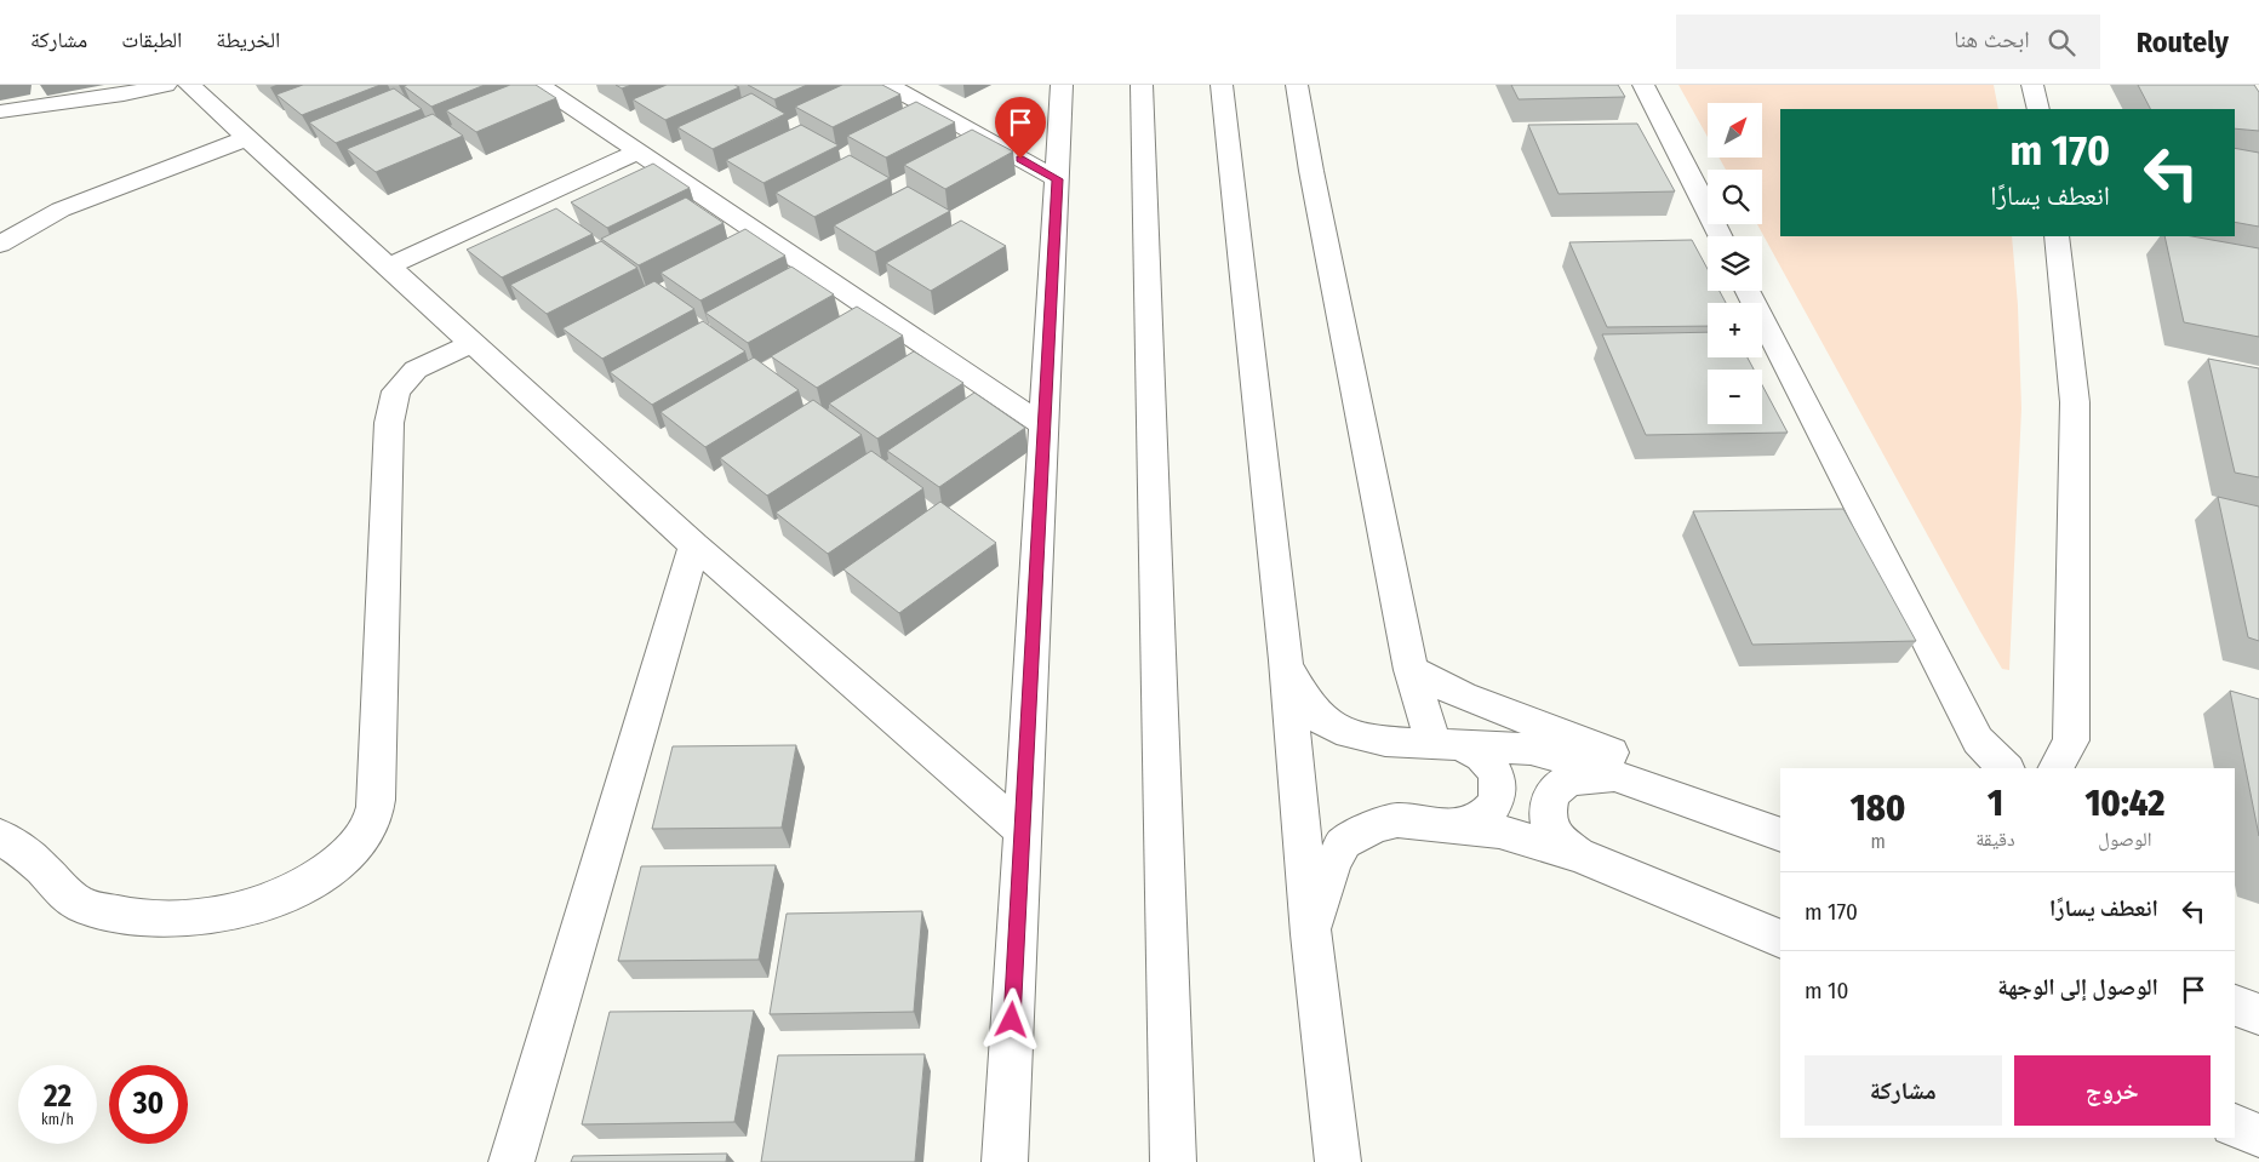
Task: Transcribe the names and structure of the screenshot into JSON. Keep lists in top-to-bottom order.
{
  "north": "top right",
  "page": {
    "header": "Routely",
    "search": "ابحث هنا",
    "nav": ["الخريطة", "الطبقات", "مشاركة"],
    "map_buttons": ["+", "−"],
    "turn": ["170 m", "انعطف يسارًا"],
    "eta": [
      "10:42",
      "الوصول",
      "1",
      "دقيقة",
      "180",
      "m"
    ],
    "list": [
      {
        "name": "انعطف يسارًا",
        "value": "170 m"
      },
      {
        "name": "الوصول إلى الوجهة",
        "value": "10 m"
      }
    ],
    "buttons": ["خروج", "مشاركة"],
    "speed": "22 km/h",
    "limit": "30"
  }
}
